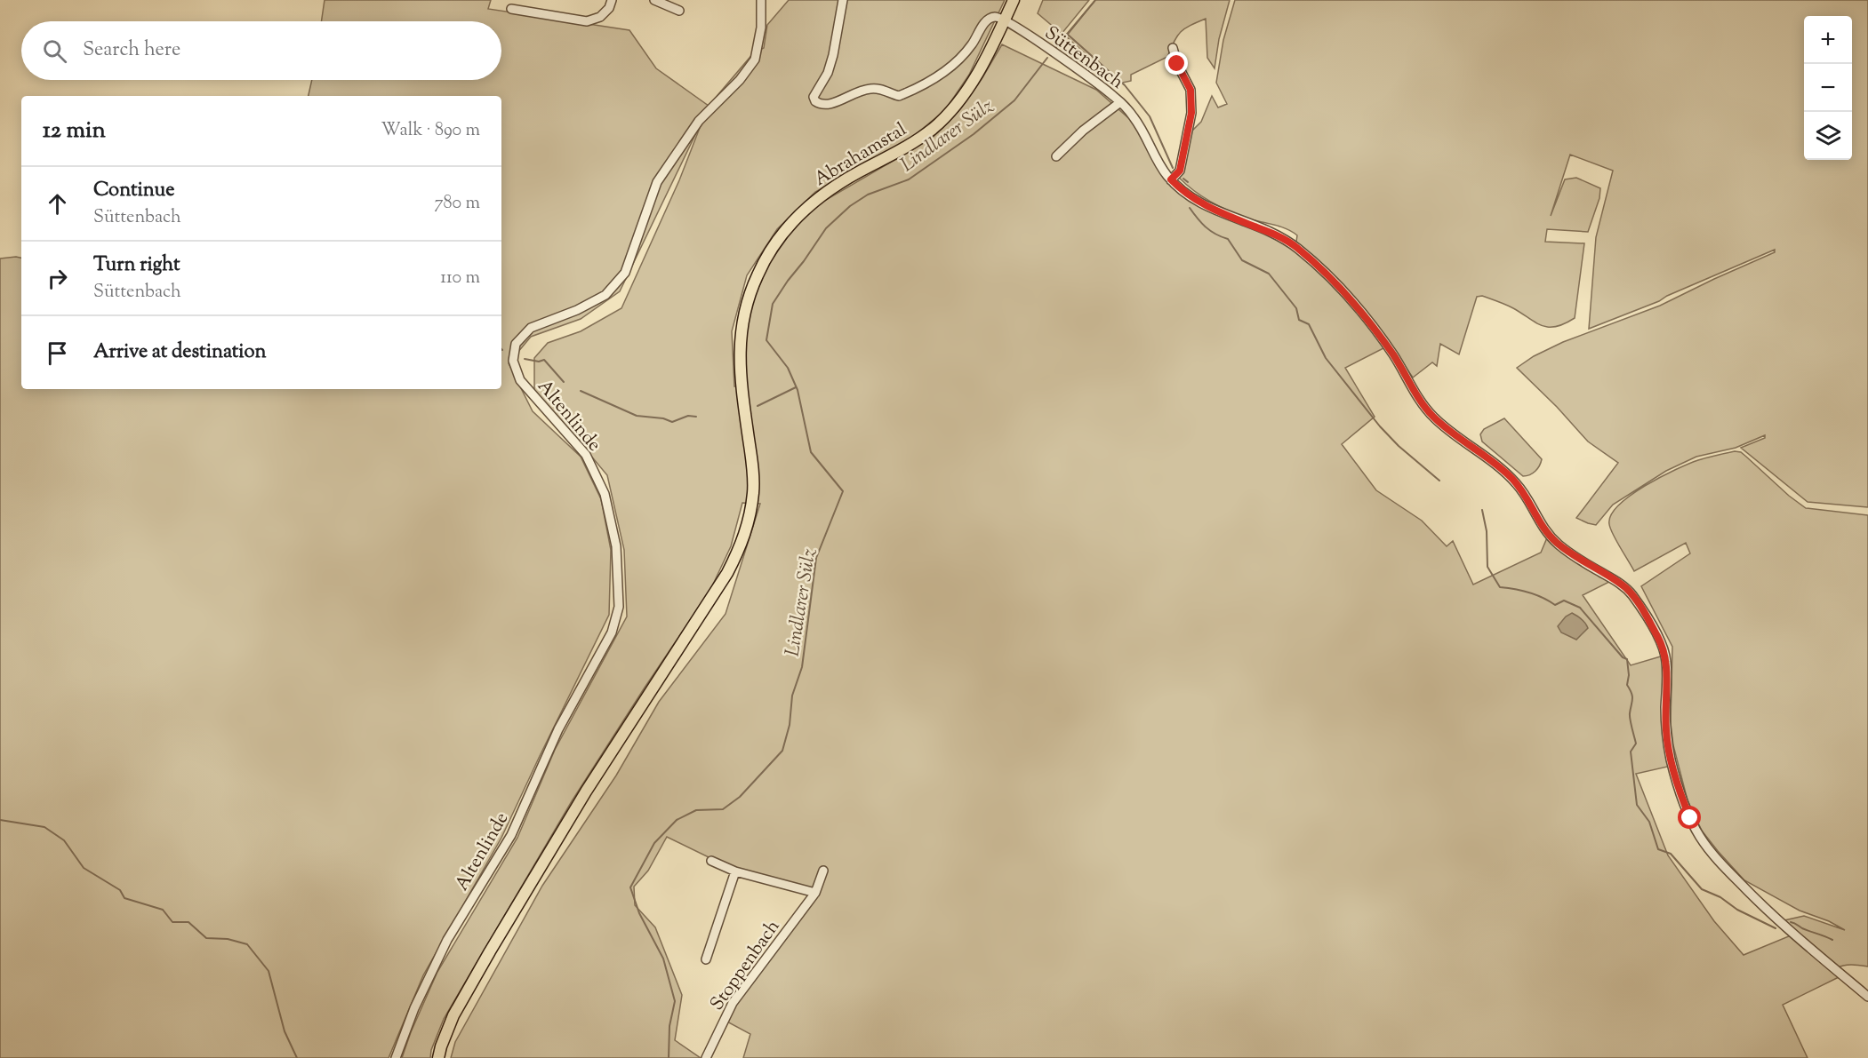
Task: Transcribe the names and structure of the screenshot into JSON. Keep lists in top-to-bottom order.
{
  "streets": {
    "main road": ["Abrahamstal"],
    "street": ["Süttenbach", "Altenlinde", "Stoppenbach"]
  },
  "crossings": [
    ["Süttenbach", "Abrahamstal"]
  ],
  "water": ["Lindlarer Sülz"],
  "page": {
    "map_buttons": ["+", "−"],
    "search": "Search here",
    "heading": ["12 min", "Walk · 890 m"],
    "list": [
      ["Continue", "Süttenbach", "780 m"],
      ["Turn right", "Süttenbach", "110 m"],
      "Arrive at destination"
    ]
  }
}
